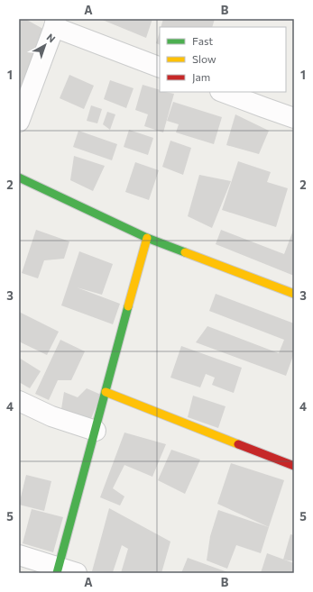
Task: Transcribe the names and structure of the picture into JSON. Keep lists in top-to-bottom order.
{
  "legend": ["Fast", "Slow", "Jam"],
  "north": "top right",
  "grid": {
    "columns": ["A", "B"],
    "rows": [
      "1",
      "2",
      "3",
      "4",
      "5"
    ]
  }
}
